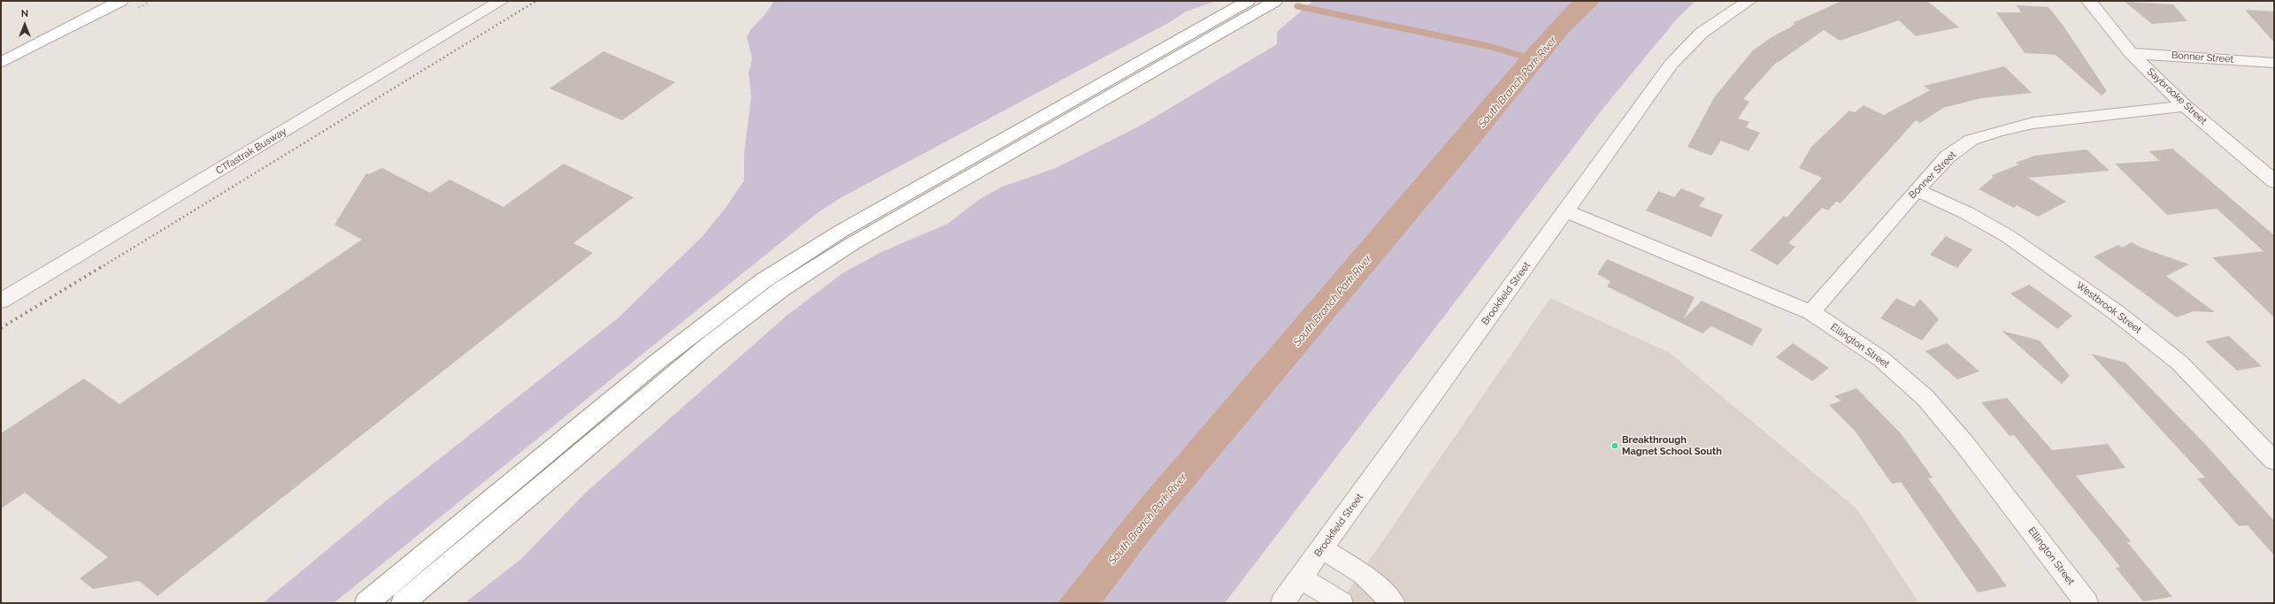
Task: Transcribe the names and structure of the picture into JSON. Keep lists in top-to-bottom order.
{
  "streets": {
    "street": [
      "Bonner Street",
      "Saybrooke Street",
      "CTfastrak Busway",
      "Brookfield Street",
      "Westbrook Street",
      "Ellington Street"
    ]
  },
  "crossings": [
    ["Bonner Street", "Saybrooke Street"],
    ["Bonner Street", "Westbrook Street"],
    ["Bonner Street", "Ellington Street"],
    ["Brookfield Street", "Ellington Street"]
  ],
  "water": ["South Branch Park River"],
  "places": ["Breakthrough Magnet School South"],
  "north": "top"
}
